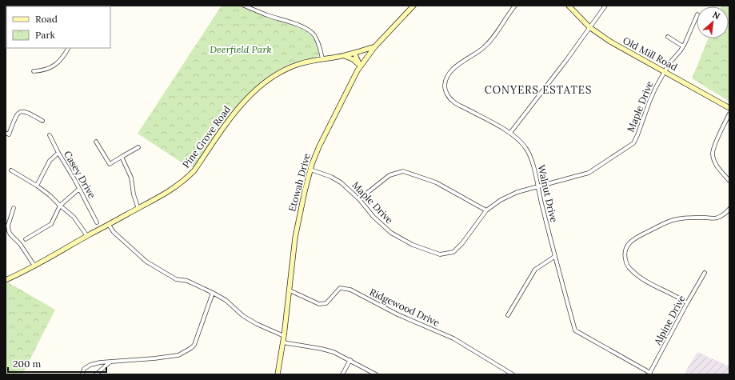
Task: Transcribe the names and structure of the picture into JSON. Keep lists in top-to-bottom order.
{
  "streets": {
    "street": [
      "Old Mill Road",
      "Maple Drive",
      "Pine Grove Road",
      "Casey Drive",
      "Etowah Drive",
      "Walnut Drive",
      "Ridgewood Drive",
      "Alpine Drive"
    ]
  },
  "crossings": [
    ["Old Mill Road", "Maple Drive"],
    ["Maple Drive", "Etowah Drive"],
    ["Maple Drive", "Walnut Drive"],
    ["Pine Grove Road", "Etowah Drive"],
    ["Etowah Drive", "Ridgewood Drive"],
    ["Walnut Drive", "Alpine Drive"]
  ],
  "districts": ["CONYERS ESTATES"],
  "parks": ["Deerfield Park"],
  "legend": ["Road", "Park"],
  "scale_bar": "200 m",
  "north": "top right"
}
